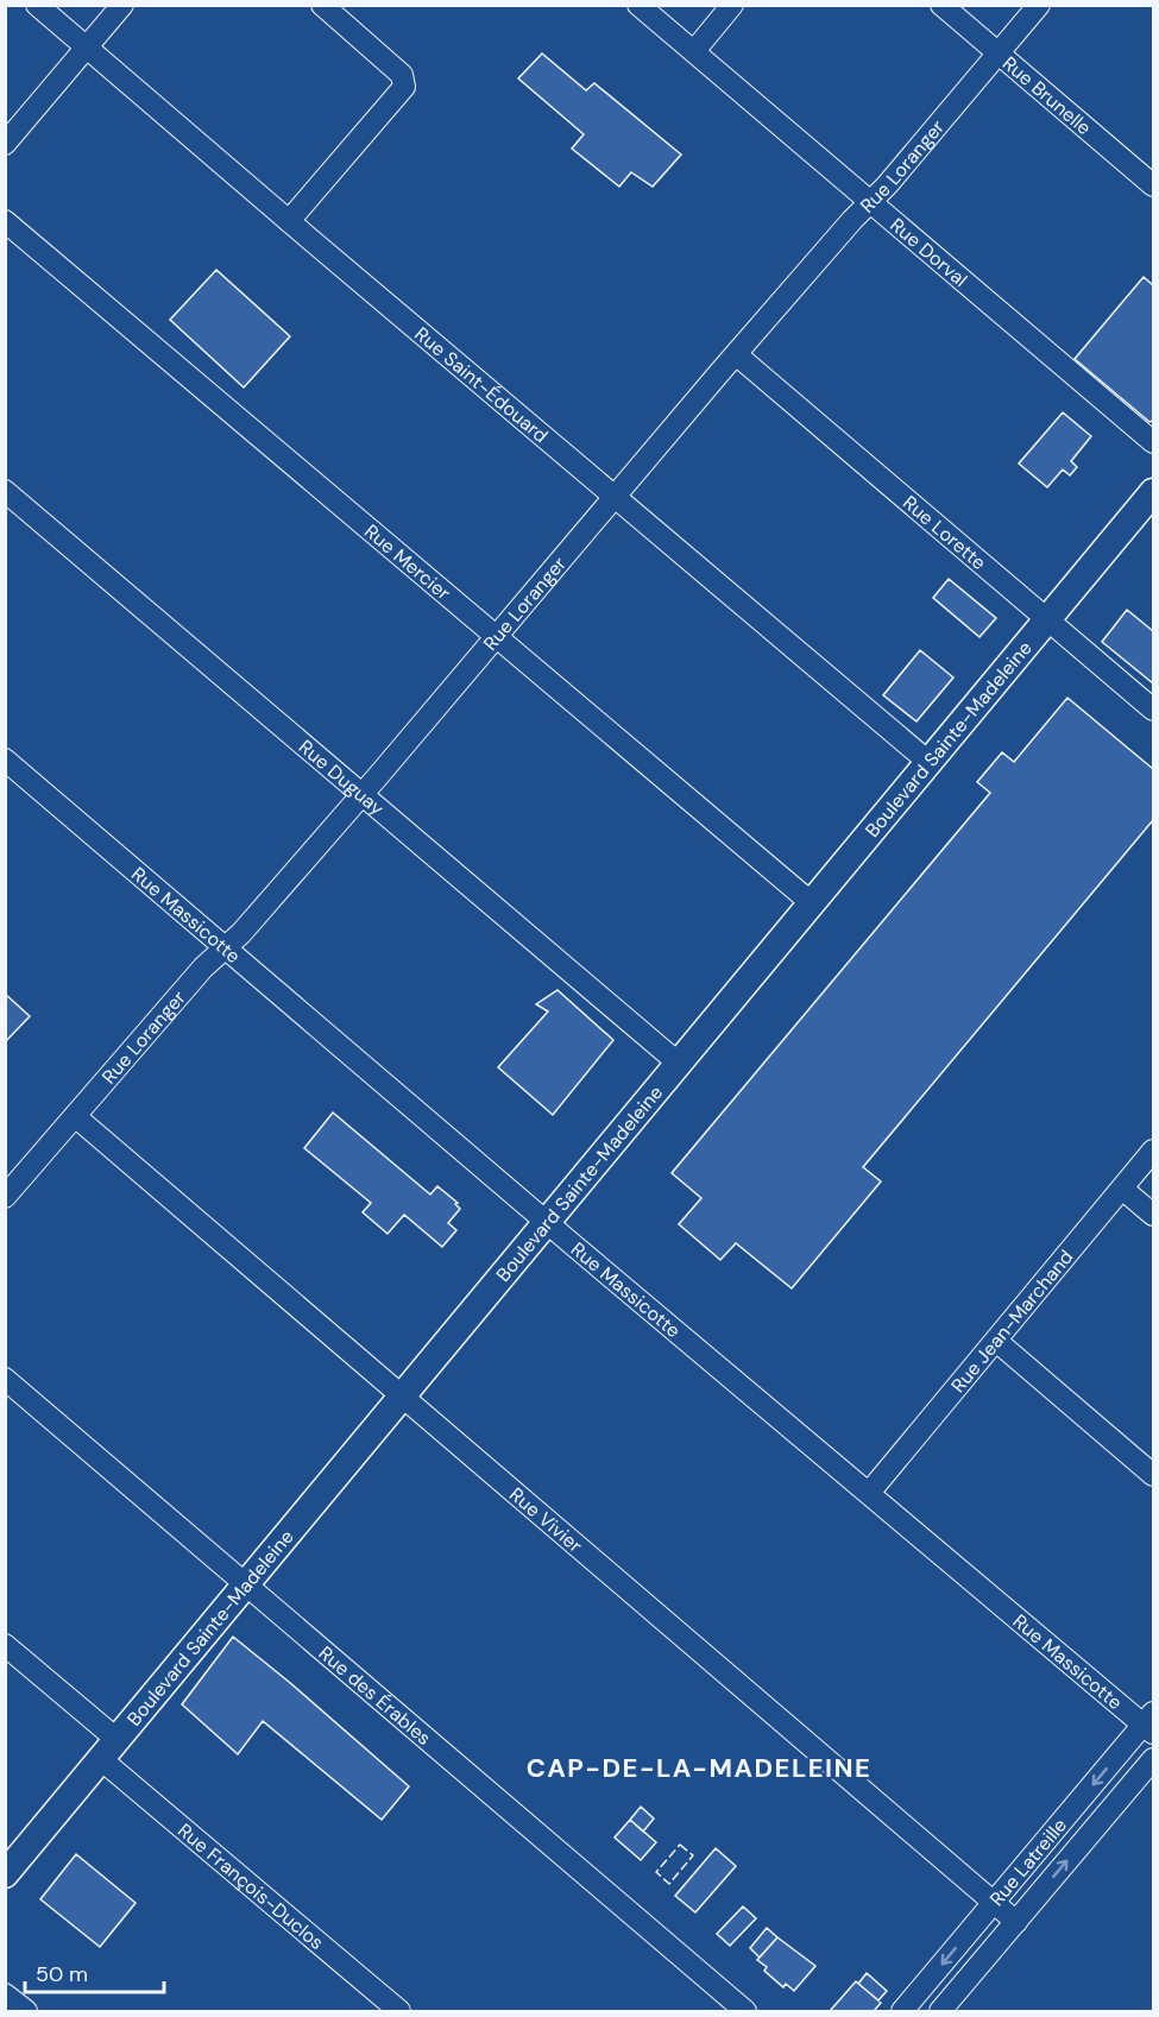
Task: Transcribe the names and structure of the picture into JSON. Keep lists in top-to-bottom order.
{
  "streets": {
    "main road": ["Boulevard Sainte-Madeleine"],
    "street": [
      "Rue Brunelle",
      "Rue Loranger",
      "Rue Dorval",
      "Rue Saint-Édouard",
      "Rue Lorette",
      "Rue Mercier",
      "Rue Duguay",
      "Rue Massicotte",
      "Rue Jean-Marchand",
      "Rue Vivier",
      "Rue des Érables",
      "Rue Latreille",
      "Rue François-Duclos"
    ]
  },
  "crossings": [
    ["Rue Brunelle", "Rue Loranger"],
    ["Rue Loranger", "Rue Dorval"],
    ["Rue Loranger", "Rue Saint-Édouard"],
    ["Rue Loranger", "Rue Lorette"],
    ["Rue Loranger", "Rue Mercier"],
    ["Rue Loranger", "Rue Duguay"],
    ["Rue Loranger", "Rue Massicotte"],
    ["Rue Loranger", "Rue Vivier"],
    ["Rue Saint-Édouard", "Boulevard Sainte-Madeleine"],
    ["Rue Lorette", "Boulevard Sainte-Madeleine"],
    ["Rue Mercier", "Boulevard Sainte-Madeleine"],
    ["Boulevard Sainte-Madeleine", "Rue Duguay"],
    ["Boulevard Sainte-Madeleine", "Rue Massicotte"],
    ["Boulevard Sainte-Madeleine", "Rue Vivier"],
    ["Boulevard Sainte-Madeleine", "Rue des Érables"],
    ["Boulevard Sainte-Madeleine", "Rue François-Duclos"],
    ["Rue Massicotte", "Rue Jean-Marchand"],
    ["Rue Massicotte", "Rue Latreille"],
    ["Rue Vivier", "Rue Latreille"]
  ],
  "districts": ["CAP-DE-LA-MADELEINE"],
  "scale_bar": "50 m"
}
